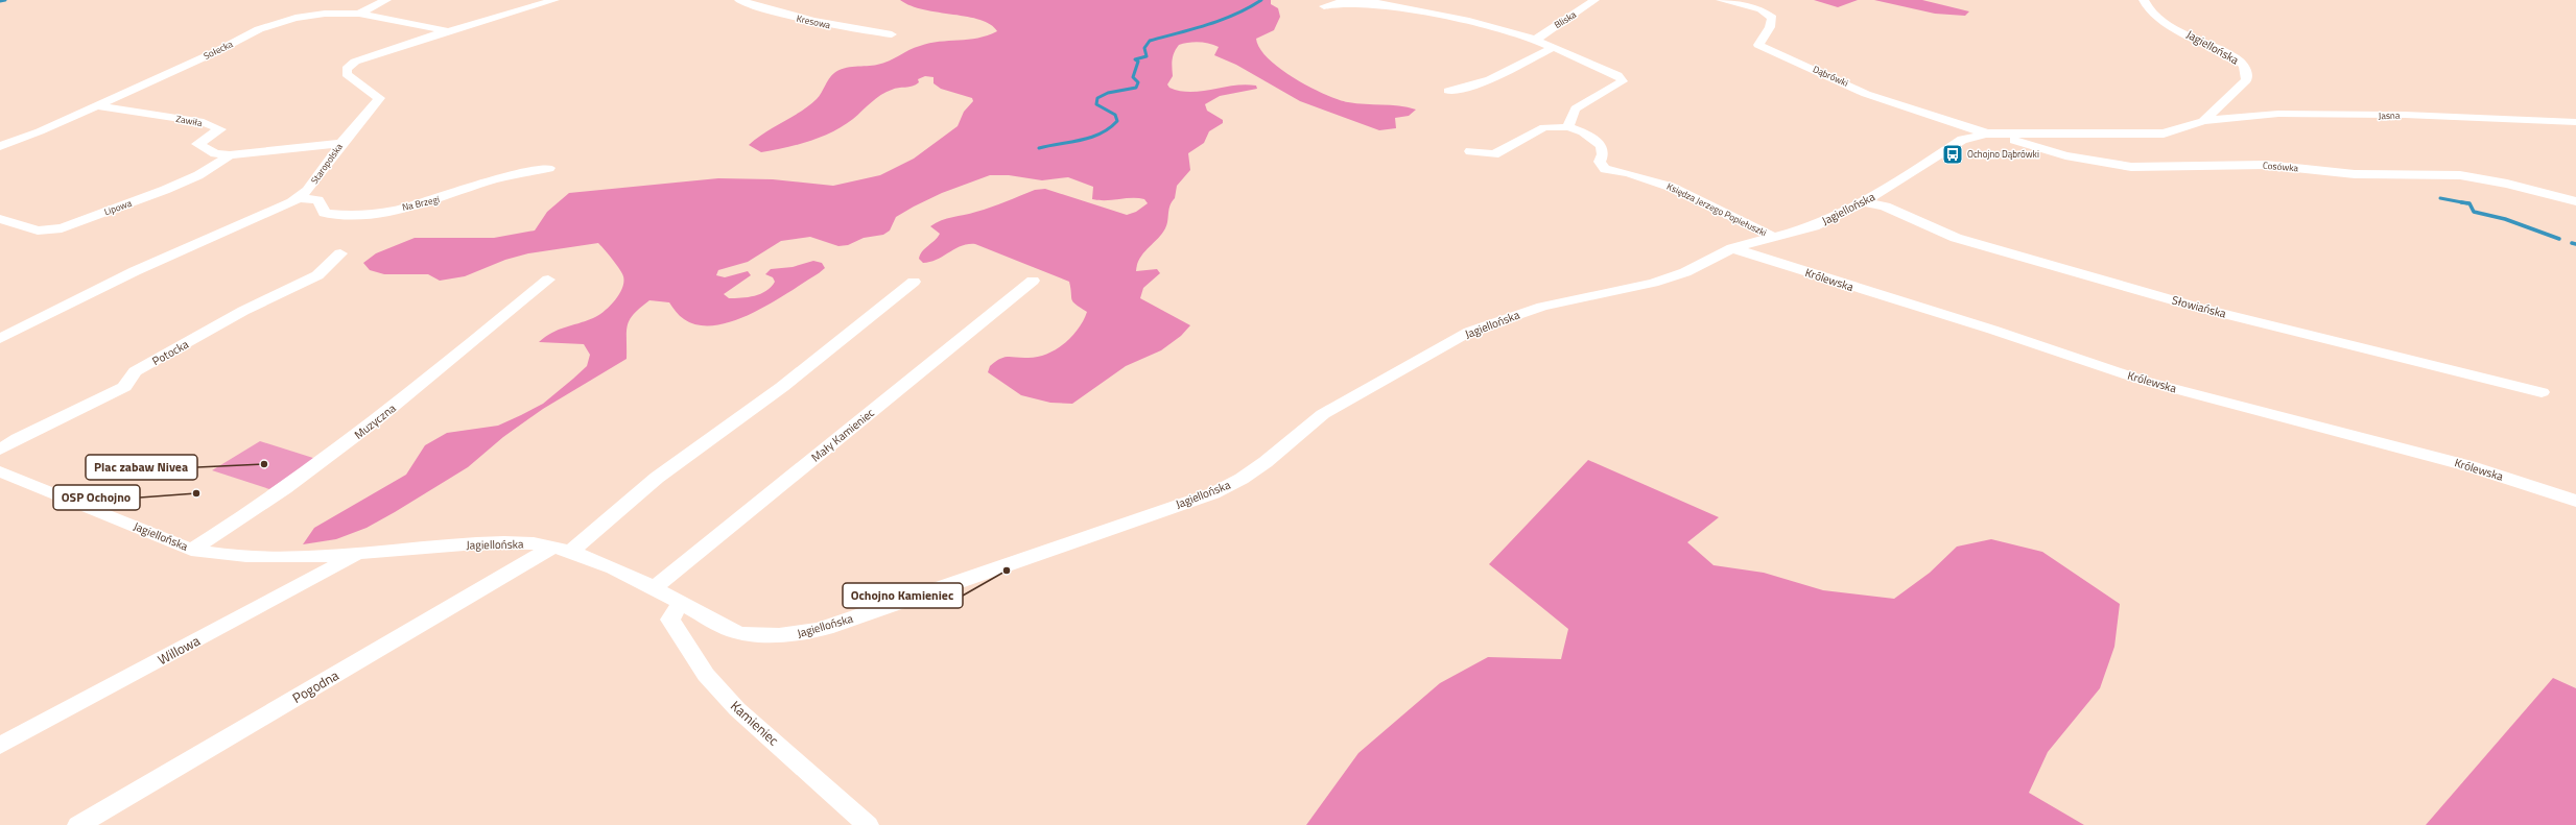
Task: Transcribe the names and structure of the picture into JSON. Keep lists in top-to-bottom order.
{
  "streets": {
    "street": [
      "Bliska",
      "Kresowa",
      "Jagiellońska",
      "Sołecka",
      "Dąbrówki",
      "Jasna",
      "Zawiła",
      "Staropolska",
      "Cosówka",
      "Na Brzegi",
      "Lipowa",
      "Księdza Jerzego Popiełuszki",
      "Królewska",
      "Słowiańska",
      "Potocka",
      "Muzyczna",
      "Mały Kamieniec",
      "Willowa",
      "Pogodna",
      "Kamieniec"
    ]
  },
  "crossings": [
    ["Jagiellońska", "Dąbrówki"],
    ["Jagiellońska", "Jasna"],
    ["Jagiellońska", "Cosówka"],
    ["Jagiellońska", "Księdza Jerzego Popiełuszki"],
    ["Jagiellońska", "Królewska"],
    ["Jagiellońska", "Słowiańska"],
    ["Jagiellońska", "Muzyczna"],
    ["Jagiellońska", "Mały Kamieniec"],
    ["Jagiellońska", "Willowa"],
    ["Jagiellońska", "Pogodna"],
    ["Jagiellońska", "Kamieniec"],
    ["Sołecka", "Zawiła"],
    ["Sołecka", "Staropolska"],
    ["Dąbrówki", "Cosówka"],
    ["Zawiła", "Lipowa"],
    ["Staropolska", "Na Brzegi"]
  ],
  "places": {
    "bus stop": ["Ochojno Dąbrówki"],
    "other": ["Plac zabaw Nivea", "OSP Ochojno", "Ochojno Kamieniec"]
  }
}
